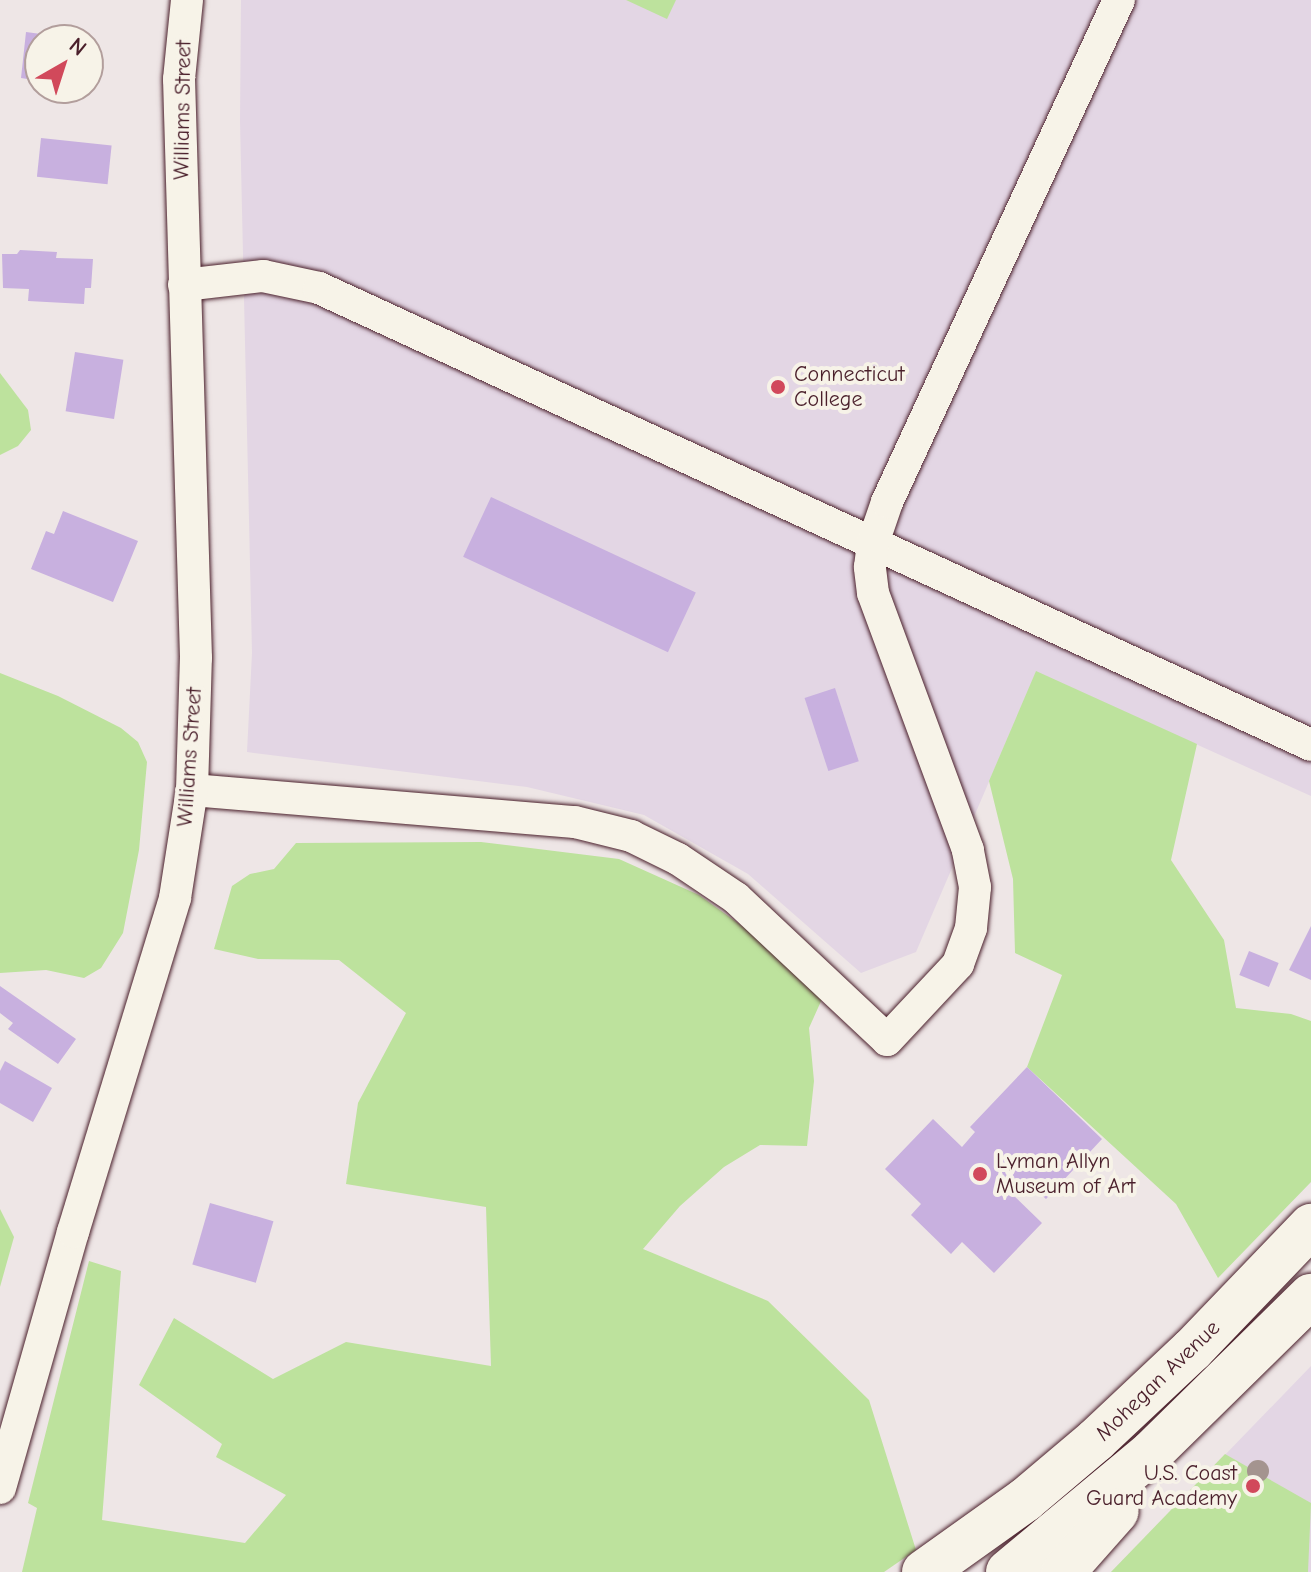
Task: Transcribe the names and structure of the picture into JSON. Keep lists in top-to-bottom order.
{
  "streets": {
    "highway": ["Mohegan Avenue"],
    "street": ["Williams Street"]
  },
  "places": ["Connecticut College", "Lyman Allyn Museum of Art", "U.S. Coast Guard Academy"],
  "north": "top right"
}
